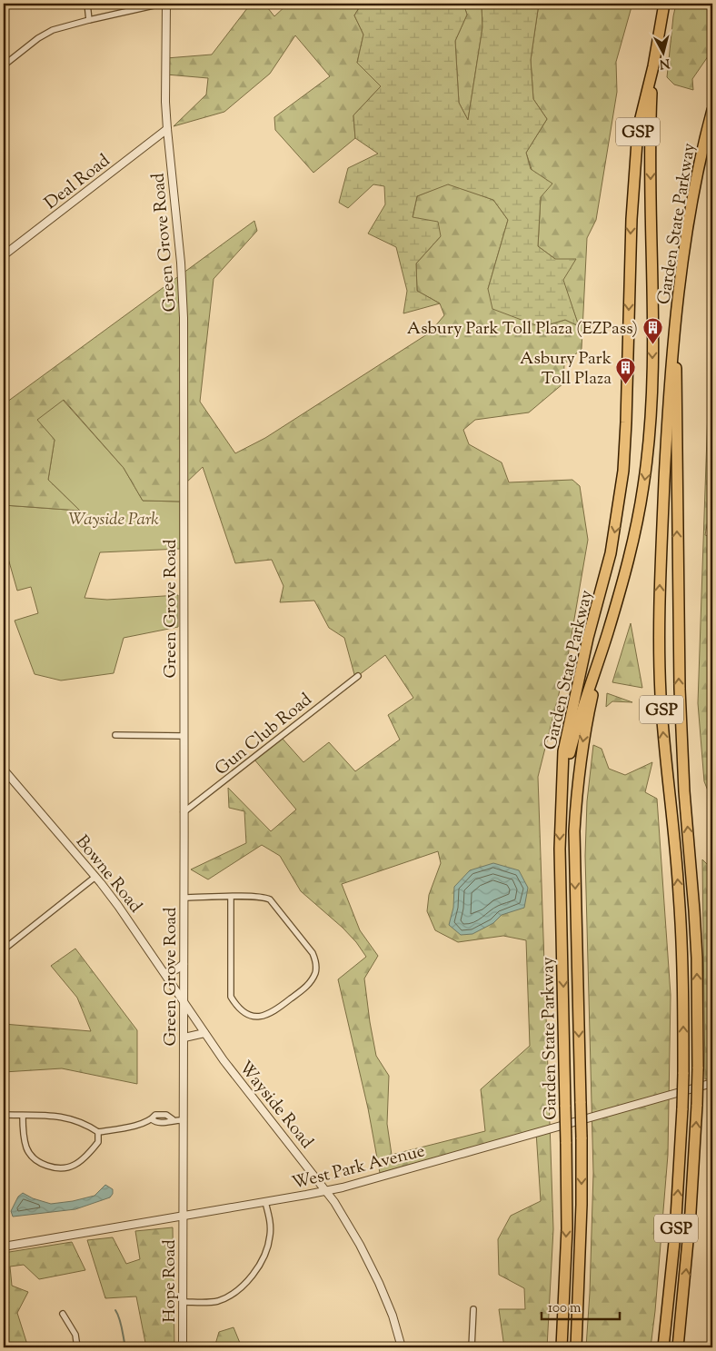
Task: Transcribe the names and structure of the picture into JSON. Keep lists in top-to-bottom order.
{
  "streets": {
    "highway": ["GSP", "Garden State Parkway"],
    "street": [
      "Deal Road",
      "Green Grove Road",
      "Gun Club Road",
      "Bowne Road",
      "Wayside Road",
      "West Park Avenue",
      "Hope Road"
    ]
  },
  "crossings": [
    ["Deal Road", "Green Grove Road"],
    ["Green Grove Road", "Gun Club Road"],
    ["Green Grove Road", "Bowne Road"],
    ["Green Grove Road", "Wayside Road"],
    ["Green Grove Road", "West Park Avenue"],
    ["Green Grove Road", "Hope Road"],
    ["Bowne Road", "Wayside Road"],
    ["Wayside Road", "West Park Avenue"],
    ["West Park Avenue", "Hope Road"]
  ],
  "parks": ["Wayside Park"],
  "places": {
    "building": ["Asbury Park Toll Plaza (EZPass)", "Asbury Park Toll Plaza"]
  },
  "scale_bar": "100 m",
  "north": "bottom"
}
